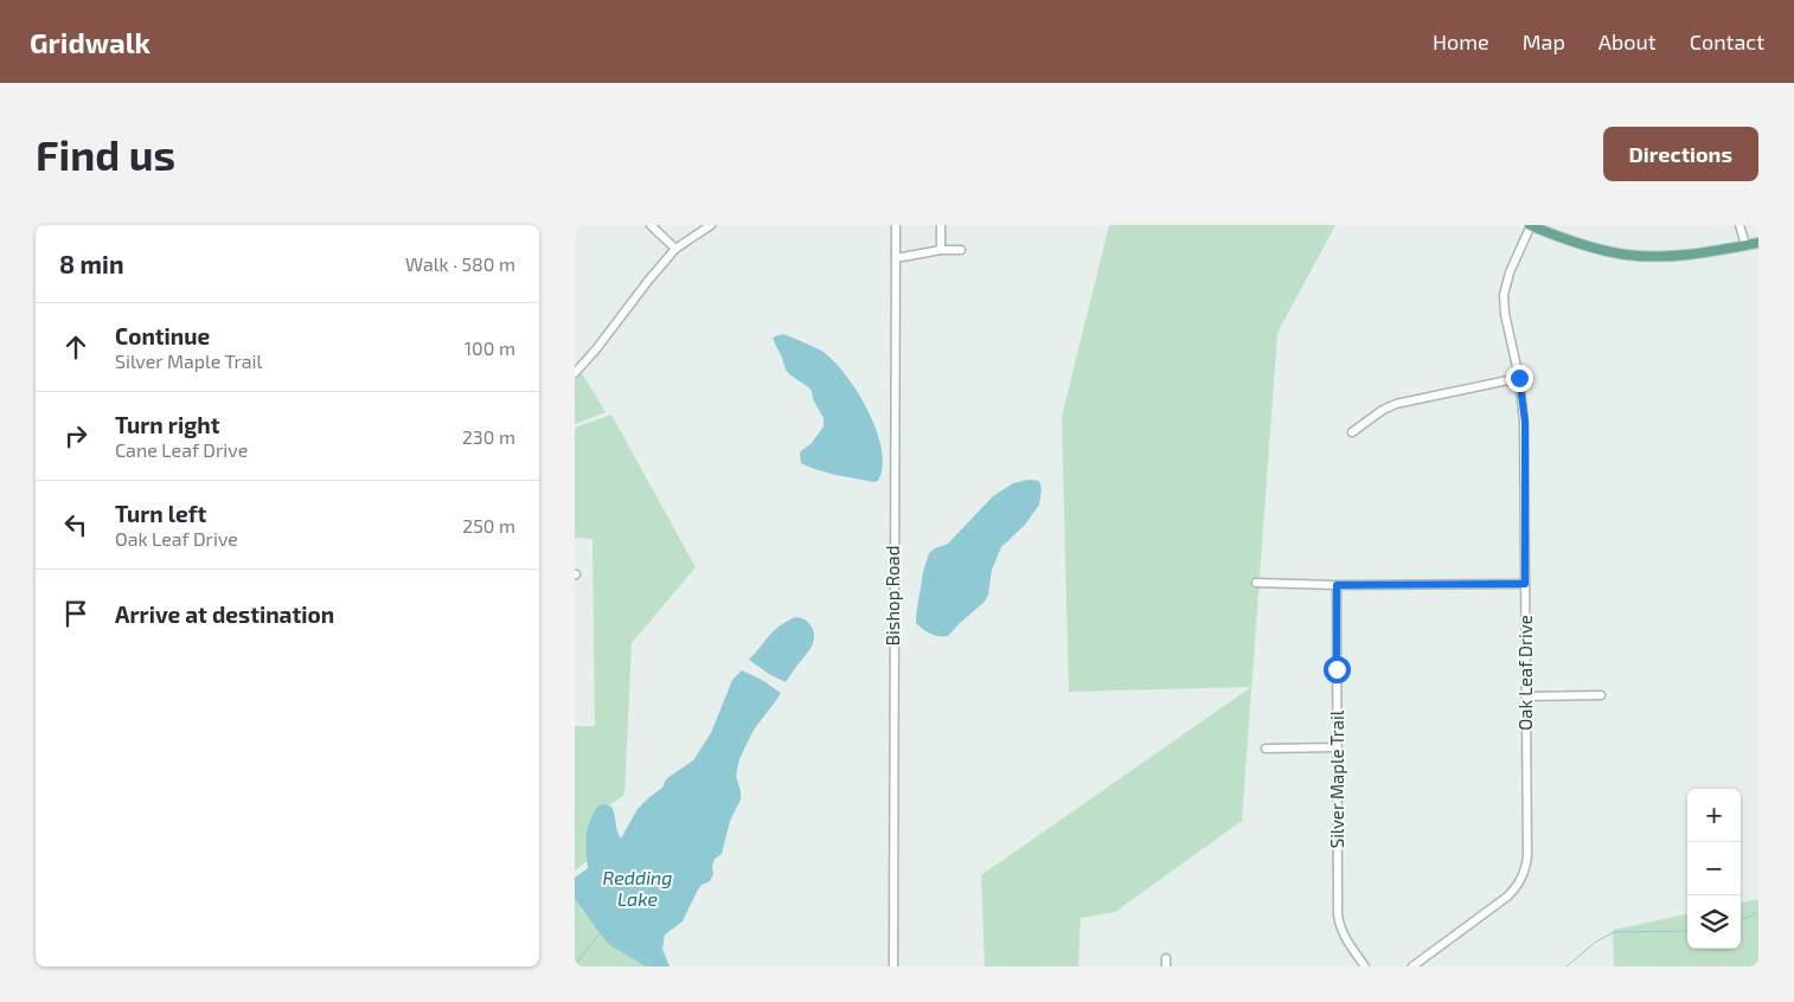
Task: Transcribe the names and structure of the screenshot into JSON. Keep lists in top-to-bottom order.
{
  "streets": {
    "street": ["Bishop Road", "Oak Leaf Drive", "Silver Maple Trail"]
  },
  "water": ["Redding Lake"],
  "page": {
    "header": "Gridwalk",
    "nav": [
      "Home",
      "Map",
      "About",
      "Contact"
    ],
    "buttons": "Directions",
    "title": "Find us",
    "heading": ["8 min", "Walk · 580 m"],
    "list": [
      ["Continue", "Silver Maple Trail", "100 m"],
      ["Turn right", "Cane Leaf Drive", "230 m"],
      ["Turn left", "Oak Leaf Drive", "250 m"],
      "Arrive at destination"
    ],
    "map_buttons": ["+", "−"]
  }
}
